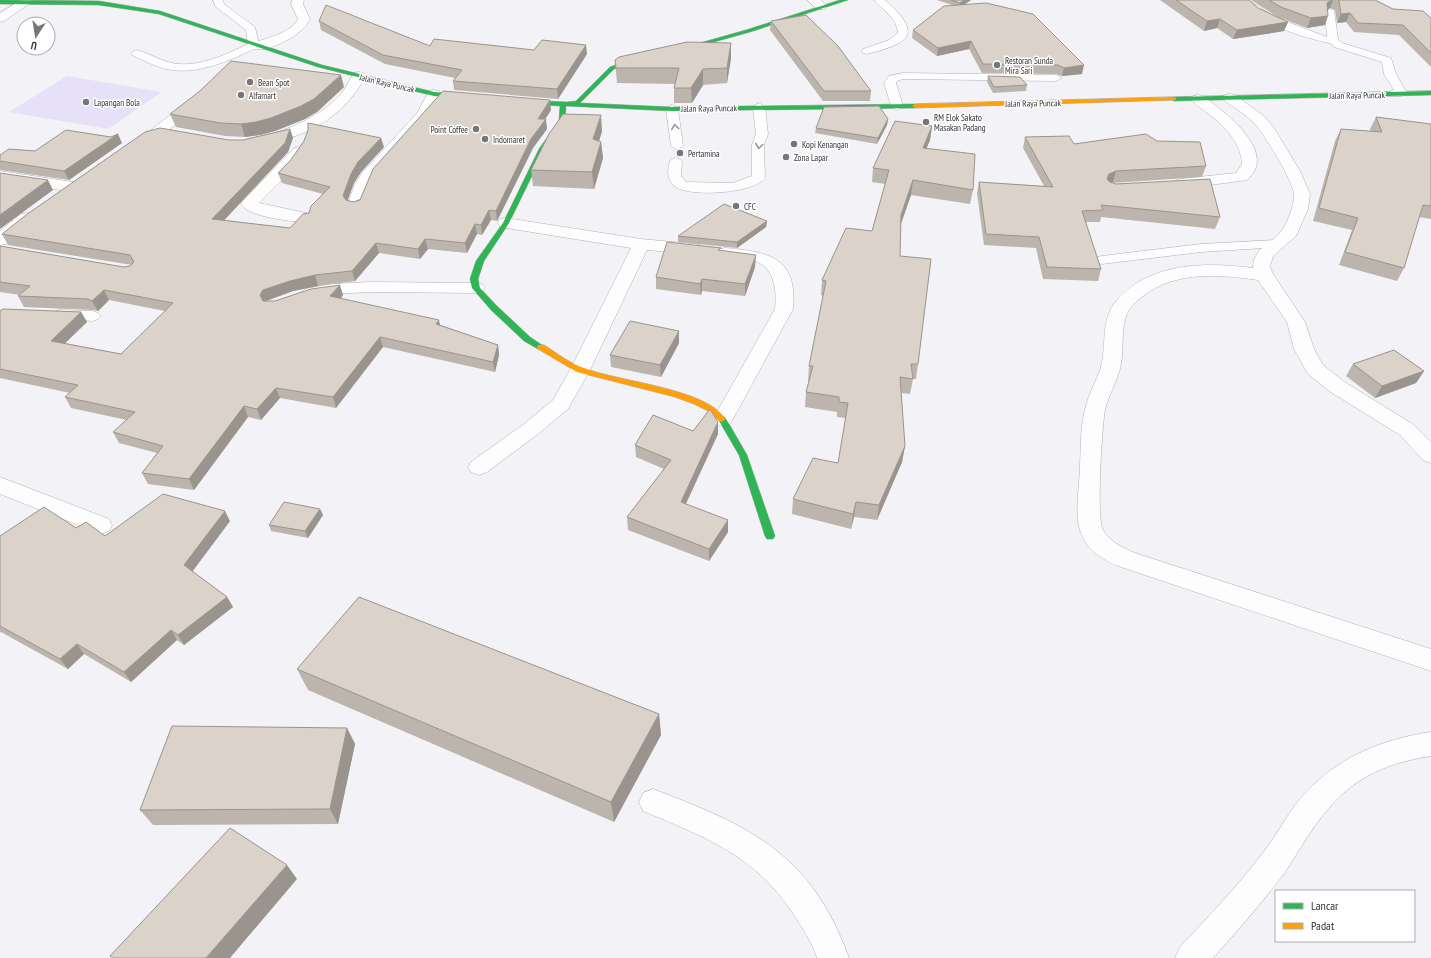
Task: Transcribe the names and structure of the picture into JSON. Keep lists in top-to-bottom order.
{
  "streets": {
    "main road": ["Jalan Raya Puncak"]
  },
  "places": [
    "Restoran Sunda Mira Sari",
    "Bean Spot",
    "Alfamart",
    "Lapangan Bola",
    "RM Elok Sakato Masakan Padang",
    "Point Coffee",
    "Indomaret",
    "Kopi Kenangan",
    "Pertamina",
    "Zona Lapar",
    "CFC"
  ],
  "legend": ["Lancar", "Padat"],
  "north": "bottom"
}
